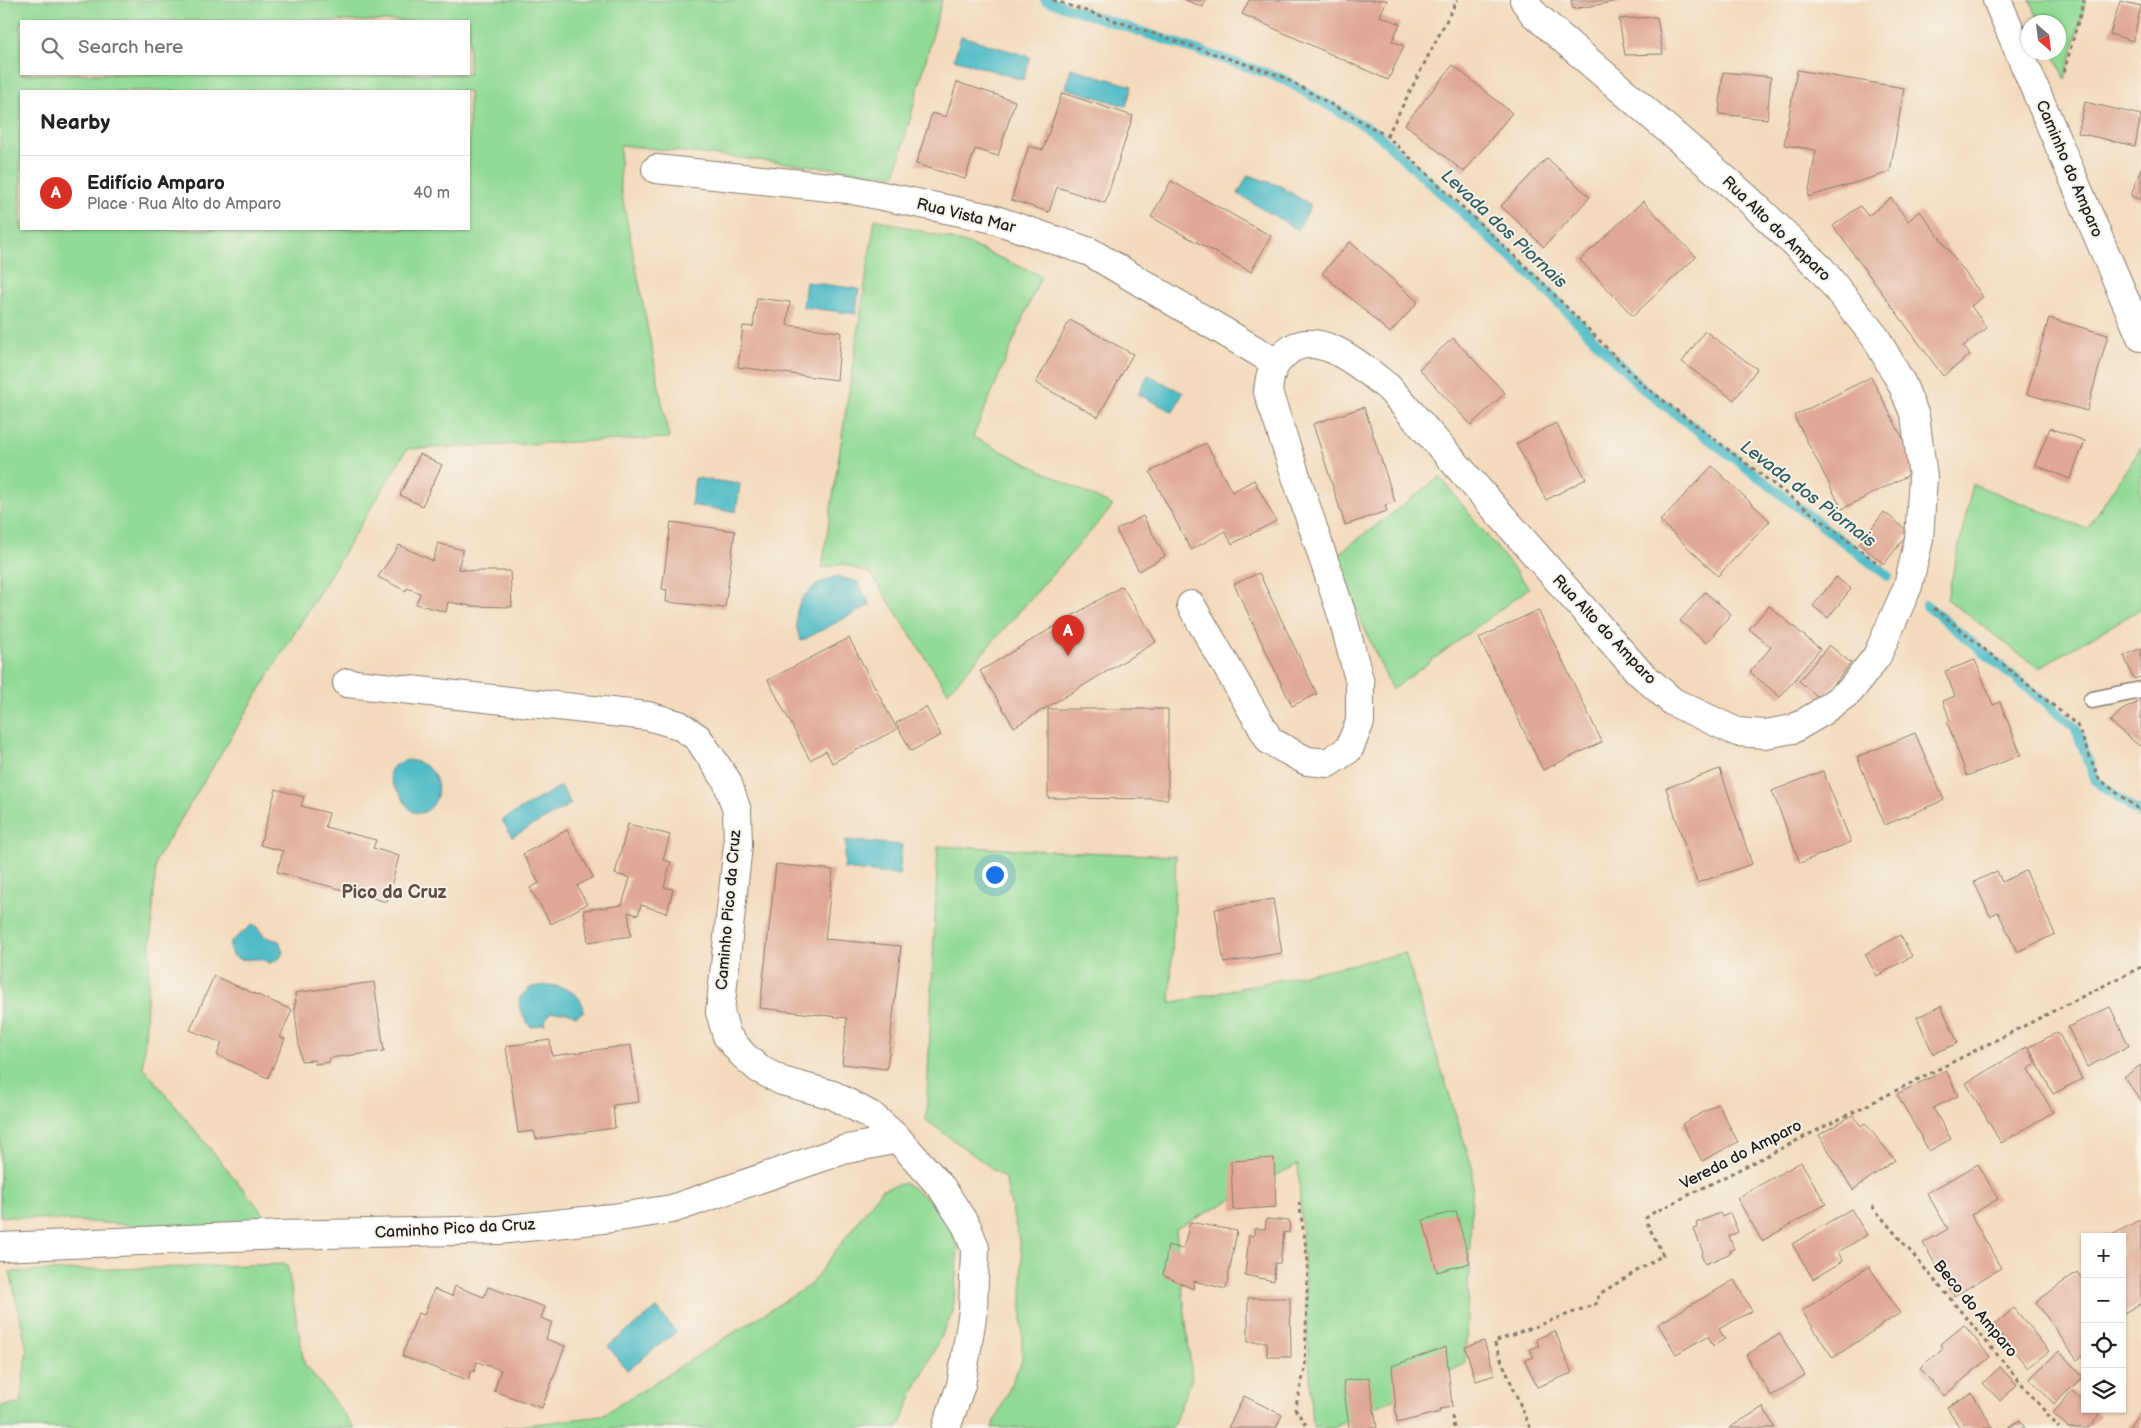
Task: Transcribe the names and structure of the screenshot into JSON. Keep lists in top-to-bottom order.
{
  "streets": {
    "street": [
      "Caminho do Amparo",
      "Rua Vista Mar",
      "Rua Alto do Amparo",
      "Caminho Pico da Cruz"
    ],
    "path": ["Vereda do Amparo", "Beco do Amparo"]
  },
  "crossings": [
    ["Rua Vista Mar", "Rua Alto do Amparo"]
  ],
  "districts": ["Pico da Cruz"],
  "water": ["Levada dos Piornais"],
  "north": "bottom right",
  "page": {
    "search": "Search here",
    "heading": "Nearby",
    "list": [
      {
        "mark": "A",
        "name": "Edifício Amparo",
        "note": "Place · Rua Alto do Amparo",
        "value": "40 m"
      }
    ],
    "pins": "A",
    "map_buttons": ["+", "−"]
  }
}
